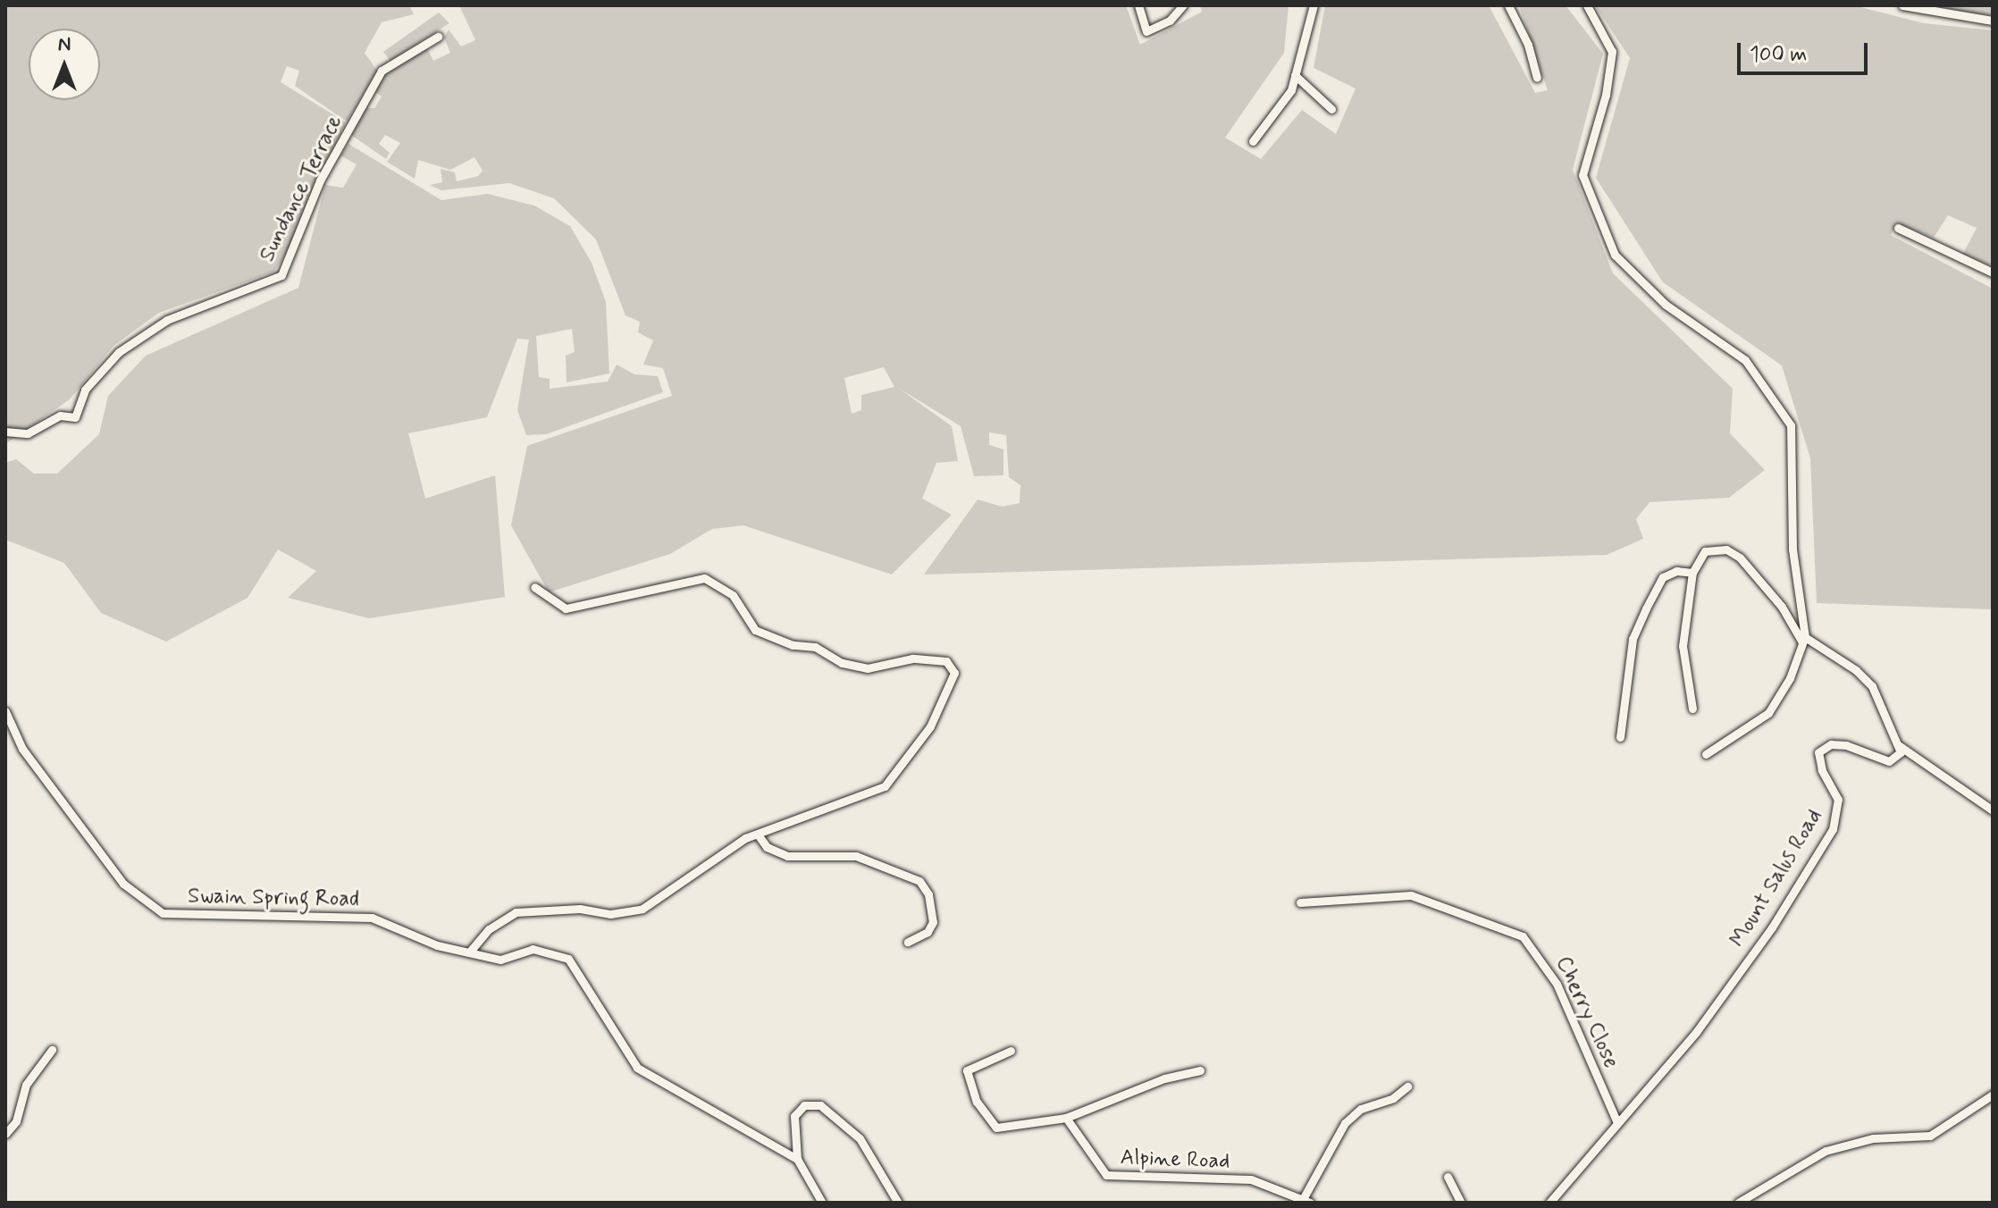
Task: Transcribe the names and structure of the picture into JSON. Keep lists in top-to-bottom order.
{
  "streets": {
    "street": [
      "Sundance Terrace",
      "Mount Salus Road",
      "Swain Spring Road",
      "Cherry Close",
      "Alpine Road"
    ]
  },
  "crossings": [
    ["Mount Salus Road", "Cherry Close"]
  ],
  "scale_bar": "100 m",
  "north": "top"
}
